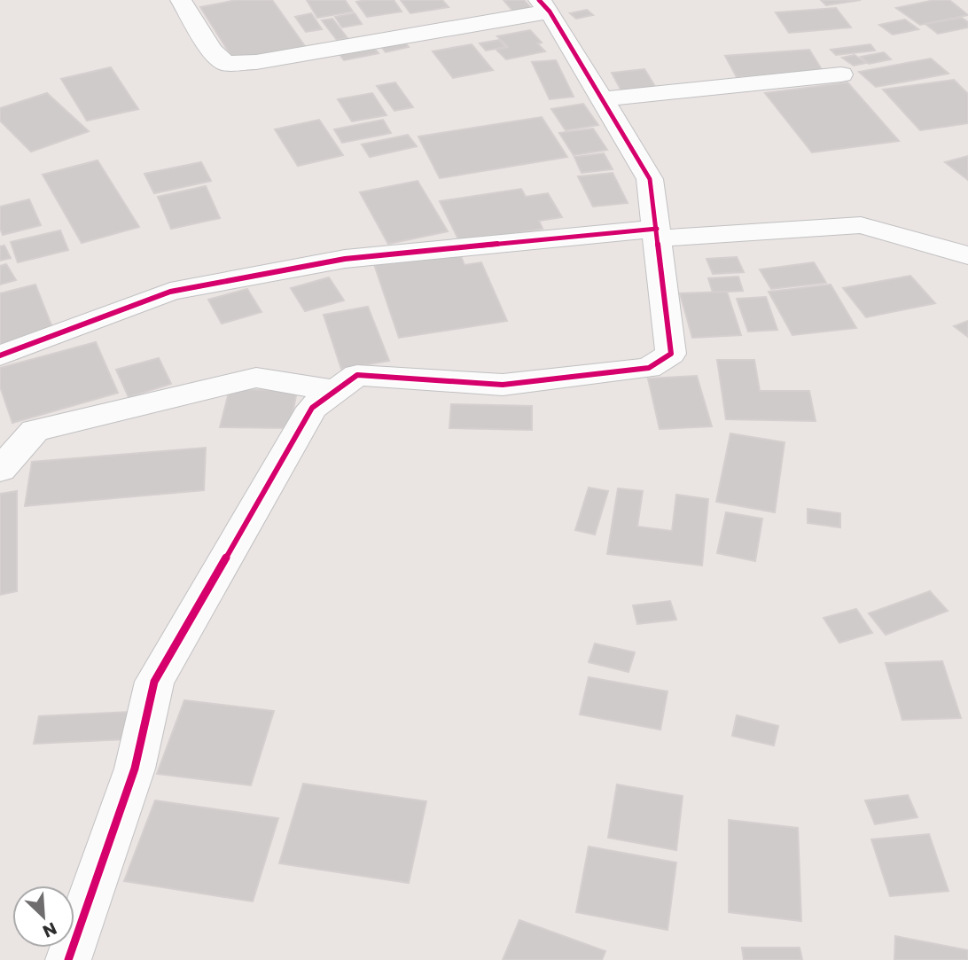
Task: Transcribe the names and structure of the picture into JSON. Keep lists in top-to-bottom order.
{
  "north": "bottom right"
}
